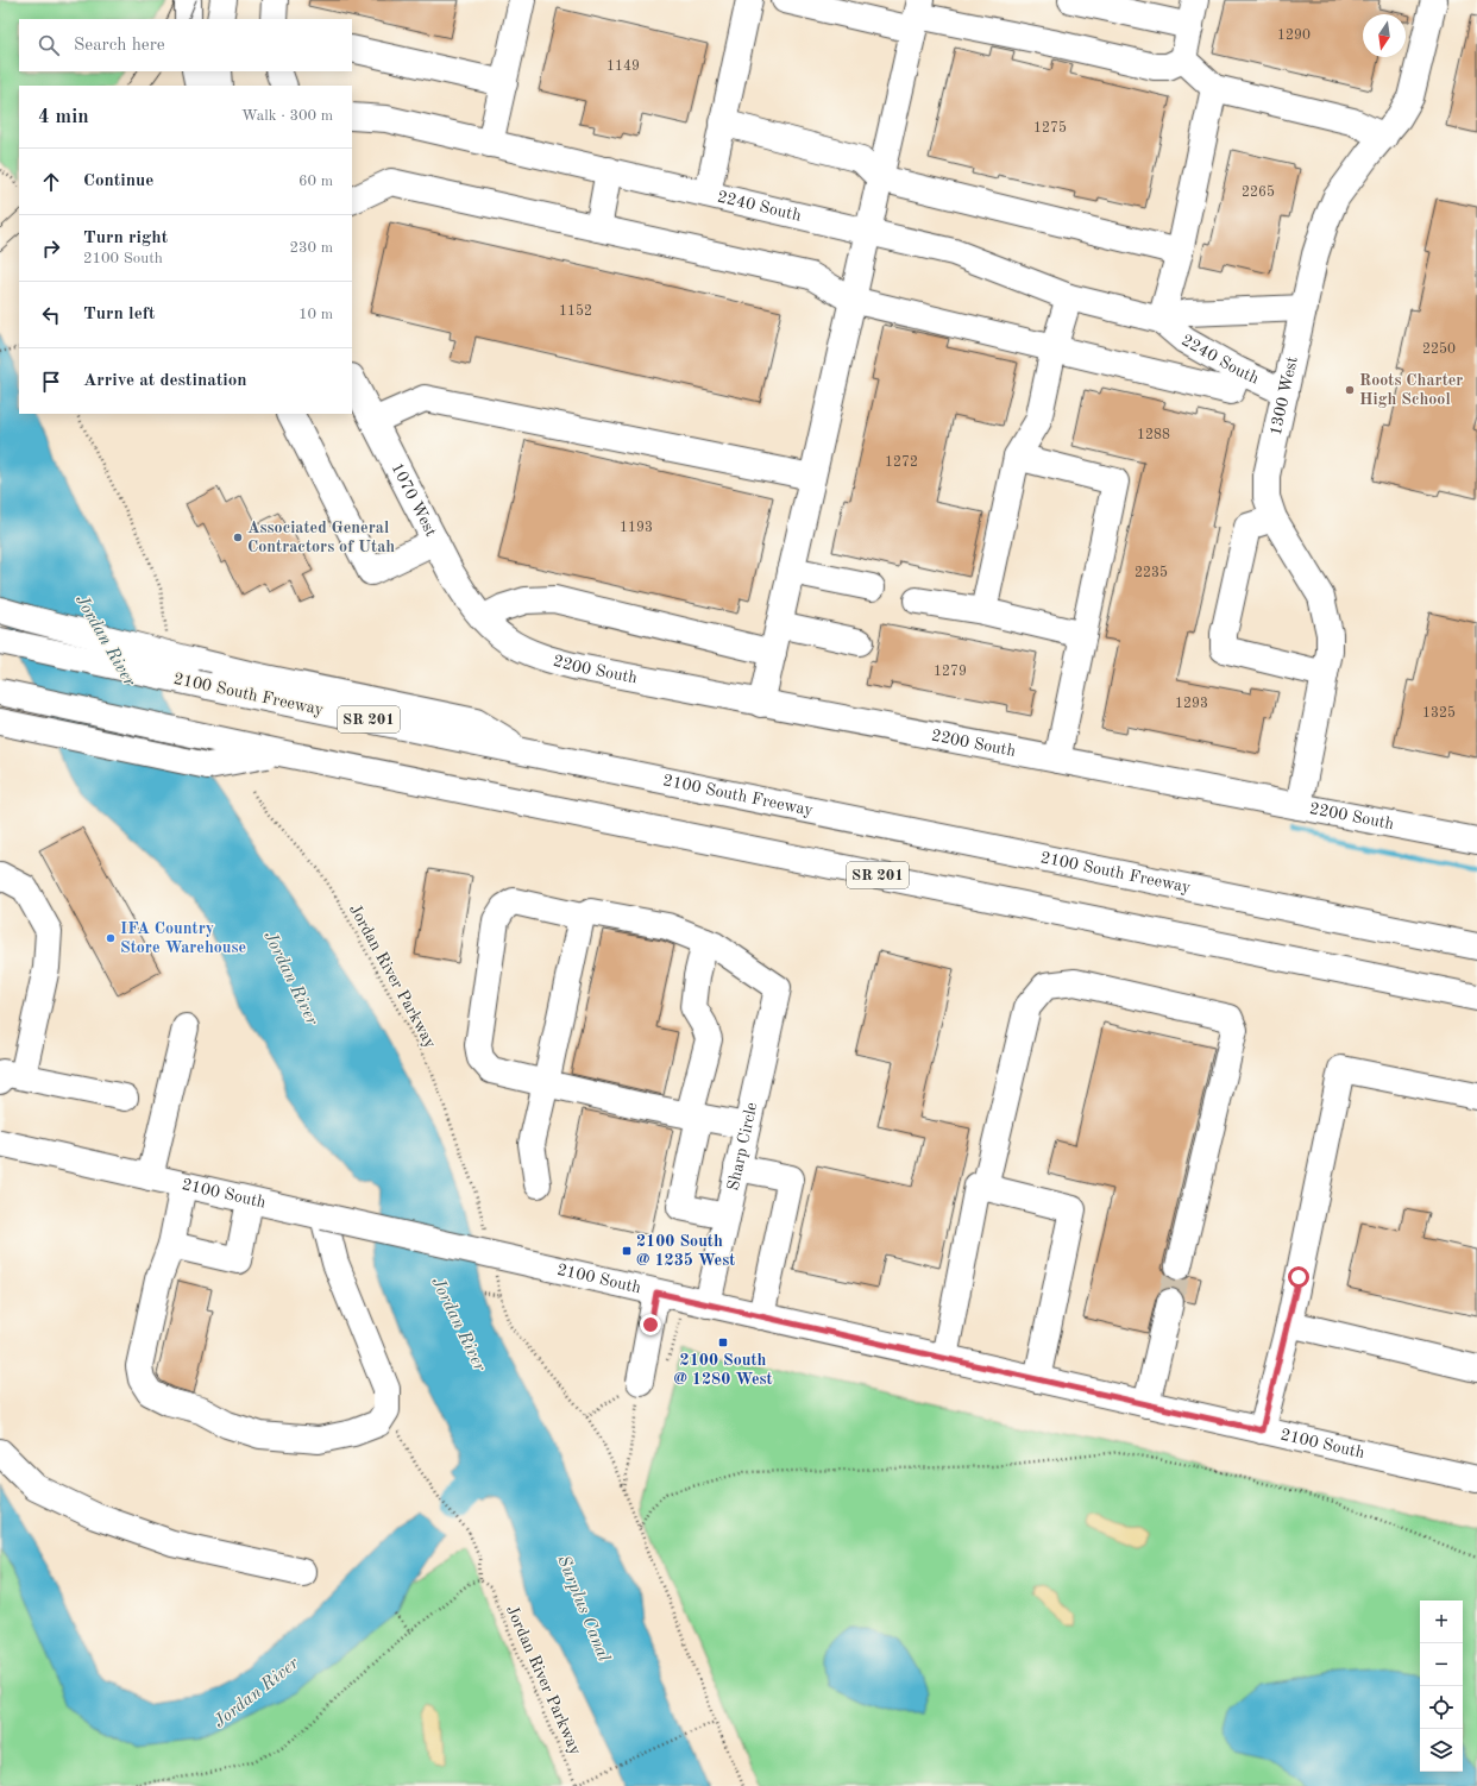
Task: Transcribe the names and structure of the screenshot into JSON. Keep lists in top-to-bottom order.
{
  "streets": {
    "main road": [
      "2240 South",
      "1300 West",
      "1070 West",
      "2200 South",
      "2100 South Freeway",
      "SR 201",
      "Sharp Circle",
      "2100 South"
    ],
    "path": ["Jordan River Parkway"]
  },
  "crossings": [
    ["2240 South", "1300 West"],
    ["1300 West", "2200 South"],
    ["1070 West", "2200 South"],
    ["Sharp Circle", "2100 South"]
  ],
  "water": ["Jordan River", "Surplus Canal"],
  "places": {
    "other": ["Roots Charter High School", "Associated General Contractors of Utah", "IFA Country Store Warehouse"],
    "transit": ["2100 South @ 1235 West", "2100 South @ 1280 West"]
  },
  "house_numbers": [
    "1290",
    "1149",
    "1275",
    "2265",
    "1152",
    "2250",
    "1288",
    "1272",
    "1193",
    "2235",
    "1279",
    "1293",
    "1325"
  ],
  "north": "bottom",
  "page": {
    "search": "Search here",
    "heading": ["4 min", "Walk · 300 m"],
    "list": [
      ["Continue", "60 m"],
      ["Turn right", "2100 South", "230 m"],
      ["Turn left", "10 m"],
      "Arrive at destination"
    ],
    "map_buttons": ["+", "−"]
  }
}
